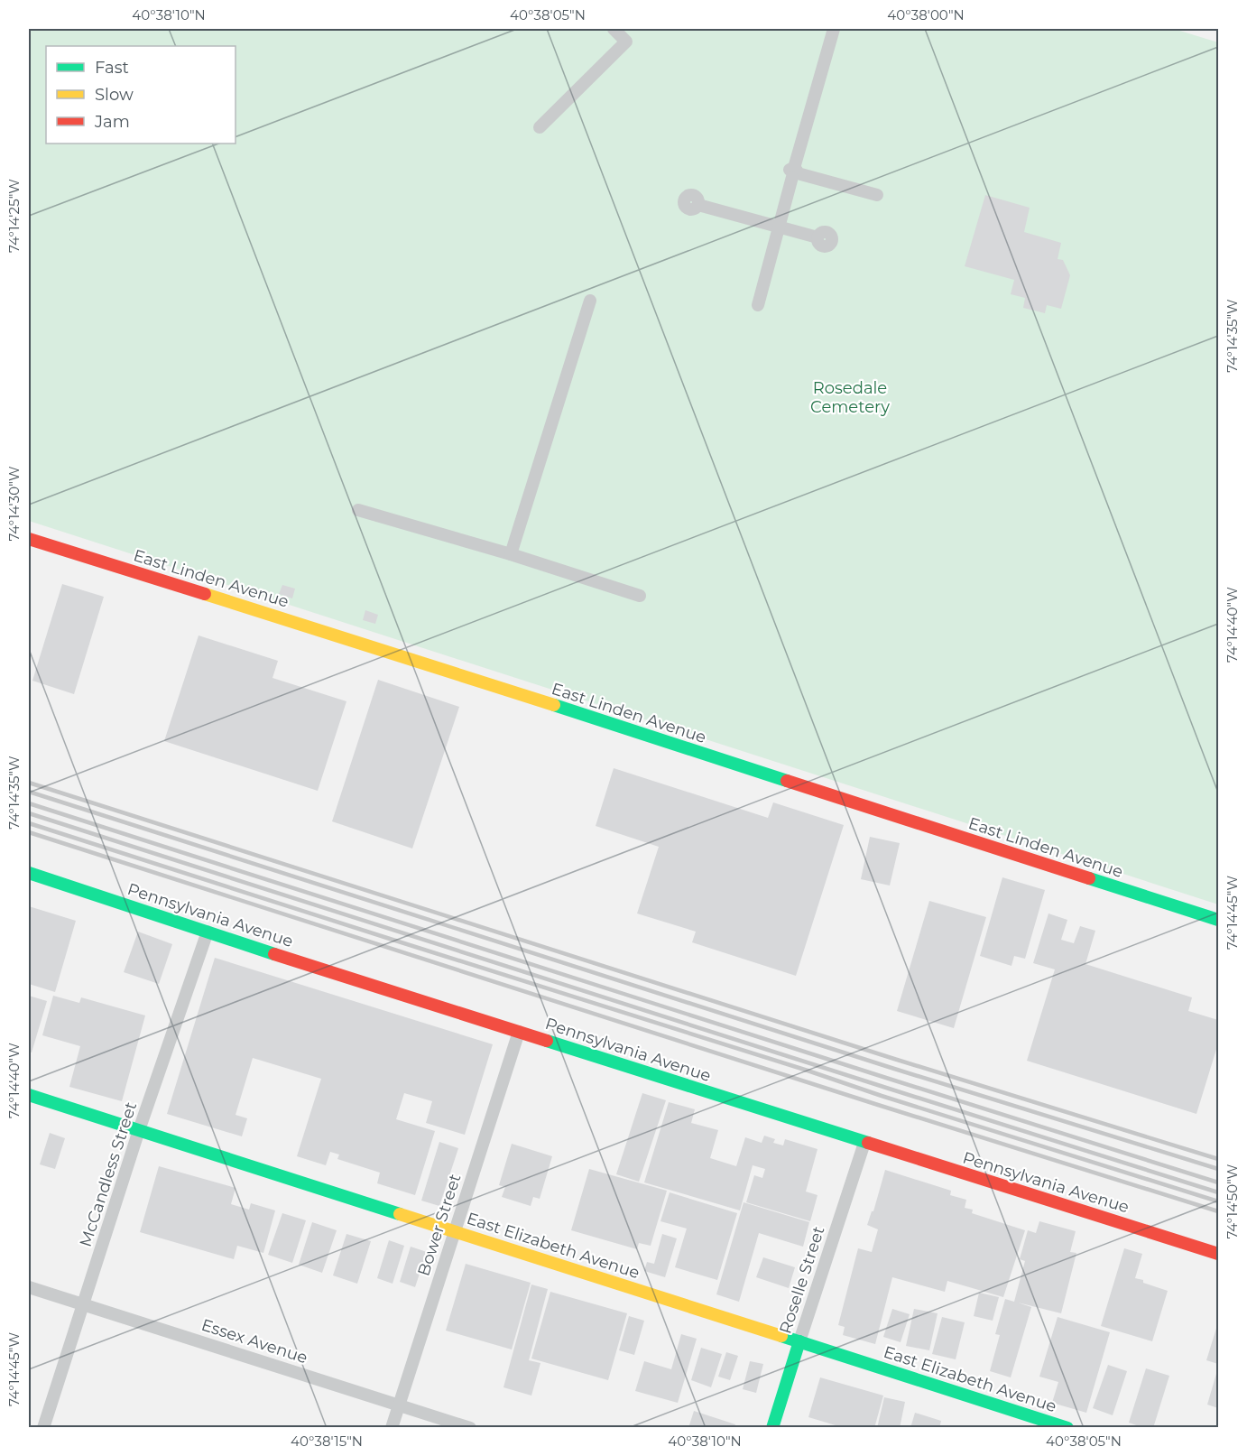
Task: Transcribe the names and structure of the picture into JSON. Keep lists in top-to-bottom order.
{
  "streets": {
    "street": [
      "East Linden Avenue",
      "Pennsylvania Avenue",
      "McCandless Street",
      "Bower Street",
      "East Elizabeth Avenue",
      "Roselle Street",
      "Essex Avenue"
    ]
  },
  "crossings": [
    ["Pennsylvania Avenue", "McCandless Street"],
    ["Pennsylvania Avenue", "Bower Street"],
    ["Pennsylvania Avenue", "Roselle Street"],
    ["McCandless Street", "East Elizabeth Avenue"],
    ["McCandless Street", "Essex Avenue"],
    ["Bower Street", "East Elizabeth Avenue"],
    ["Bower Street", "Essex Avenue"],
    ["East Elizabeth Avenue", "Roselle Street"]
  ],
  "parks": ["Rosedale Cemetery"],
  "legend": ["Fast", "Slow", "Jam"],
  "coordinates": [
    "40°38'10\"N",
    "40°38'05\"N",
    "40°38'00\"N",
    "74°14'25\"W",
    "74°14'35\"W",
    "74°14'30\"W",
    "74°14'40\"W",
    "74°14'45\"W",
    "74°14'50\"W",
    "40°38'15\"N"
  ]
}
